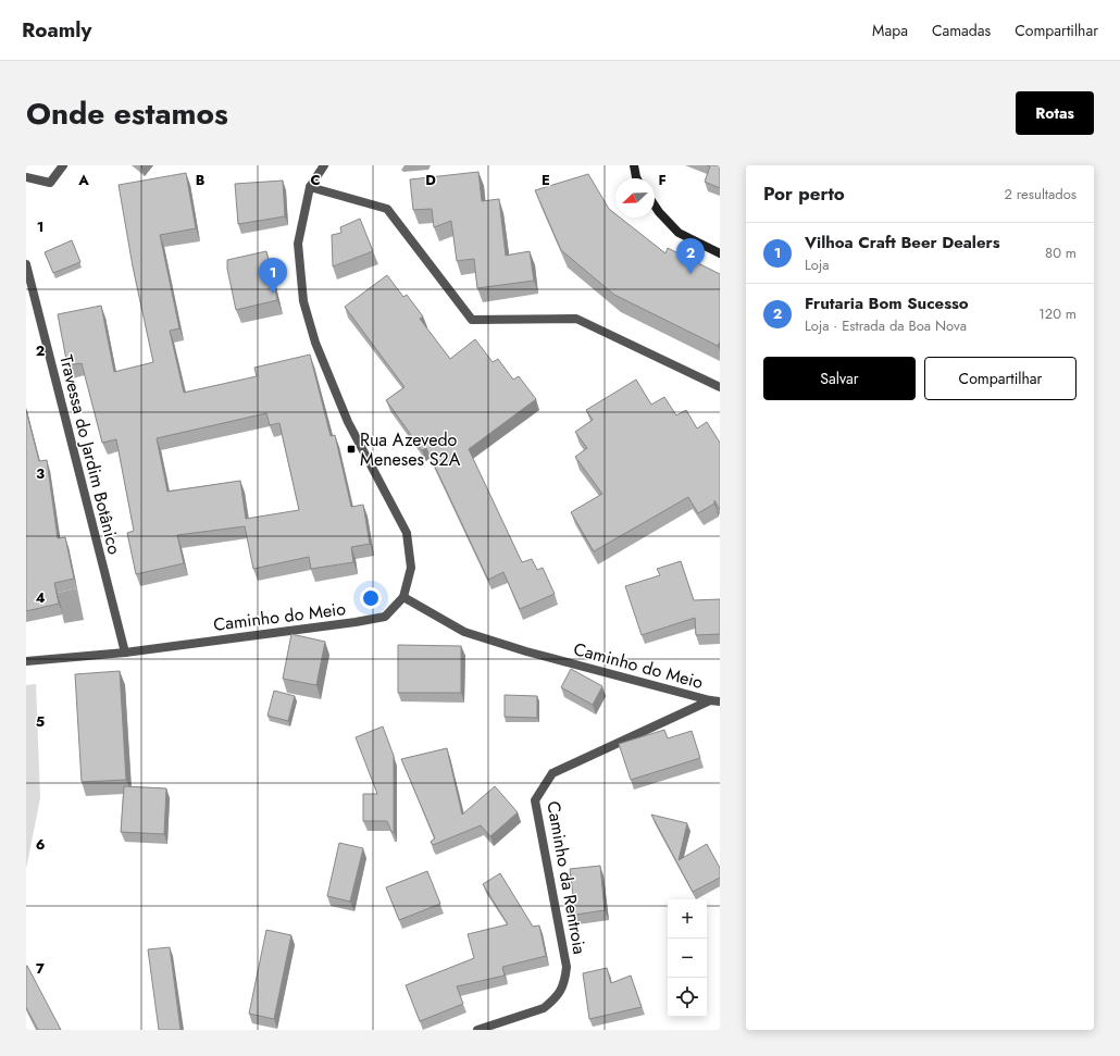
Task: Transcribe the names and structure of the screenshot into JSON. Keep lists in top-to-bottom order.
{
  "streets": {
    "street": ["Travessa do Jardim Botânico", "Caminho do Meio", "Caminho da Rentroia"]
  },
  "crossings": [
    ["Travessa do Jardim Botânico", "Caminho do Meio"],
    ["Caminho do Meio", "Caminho da Rentroia"]
  ],
  "places": {
    "transit": ["Rua Azevedo Meneses S2A"]
  },
  "north": "bottom left",
  "page": {
    "header": "Roamly",
    "nav": ["Mapa", "Camadas", "Compartilhar"],
    "title": "Onde estamos",
    "buttons": [
      "Rotas",
      ["Salvar", "Compartilhar"]
    ],
    "heading": ["Por perto", "2 resultados"],
    "list": [
      {
        "mark": "1",
        "name": "Vilhoa Craft Beer Dealers",
        "note": "Loja",
        "value": "80 m"
      },
      {
        "mark": "2",
        "name": "Frutaria Bom Sucesso",
        "note": "Loja · Estrada da Boa Nova",
        "value": "120 m"
      }
    ],
    "pins": ["2", "1"],
    "map_buttons": ["+", "−"]
  },
  "grid": {
    "columns": [
      "A",
      "B",
      "C",
      "D",
      "E",
      "F"
    ],
    "rows": [
      "1",
      "2",
      "3",
      "4",
      "5",
      "6",
      "7"
    ]
  }
}
